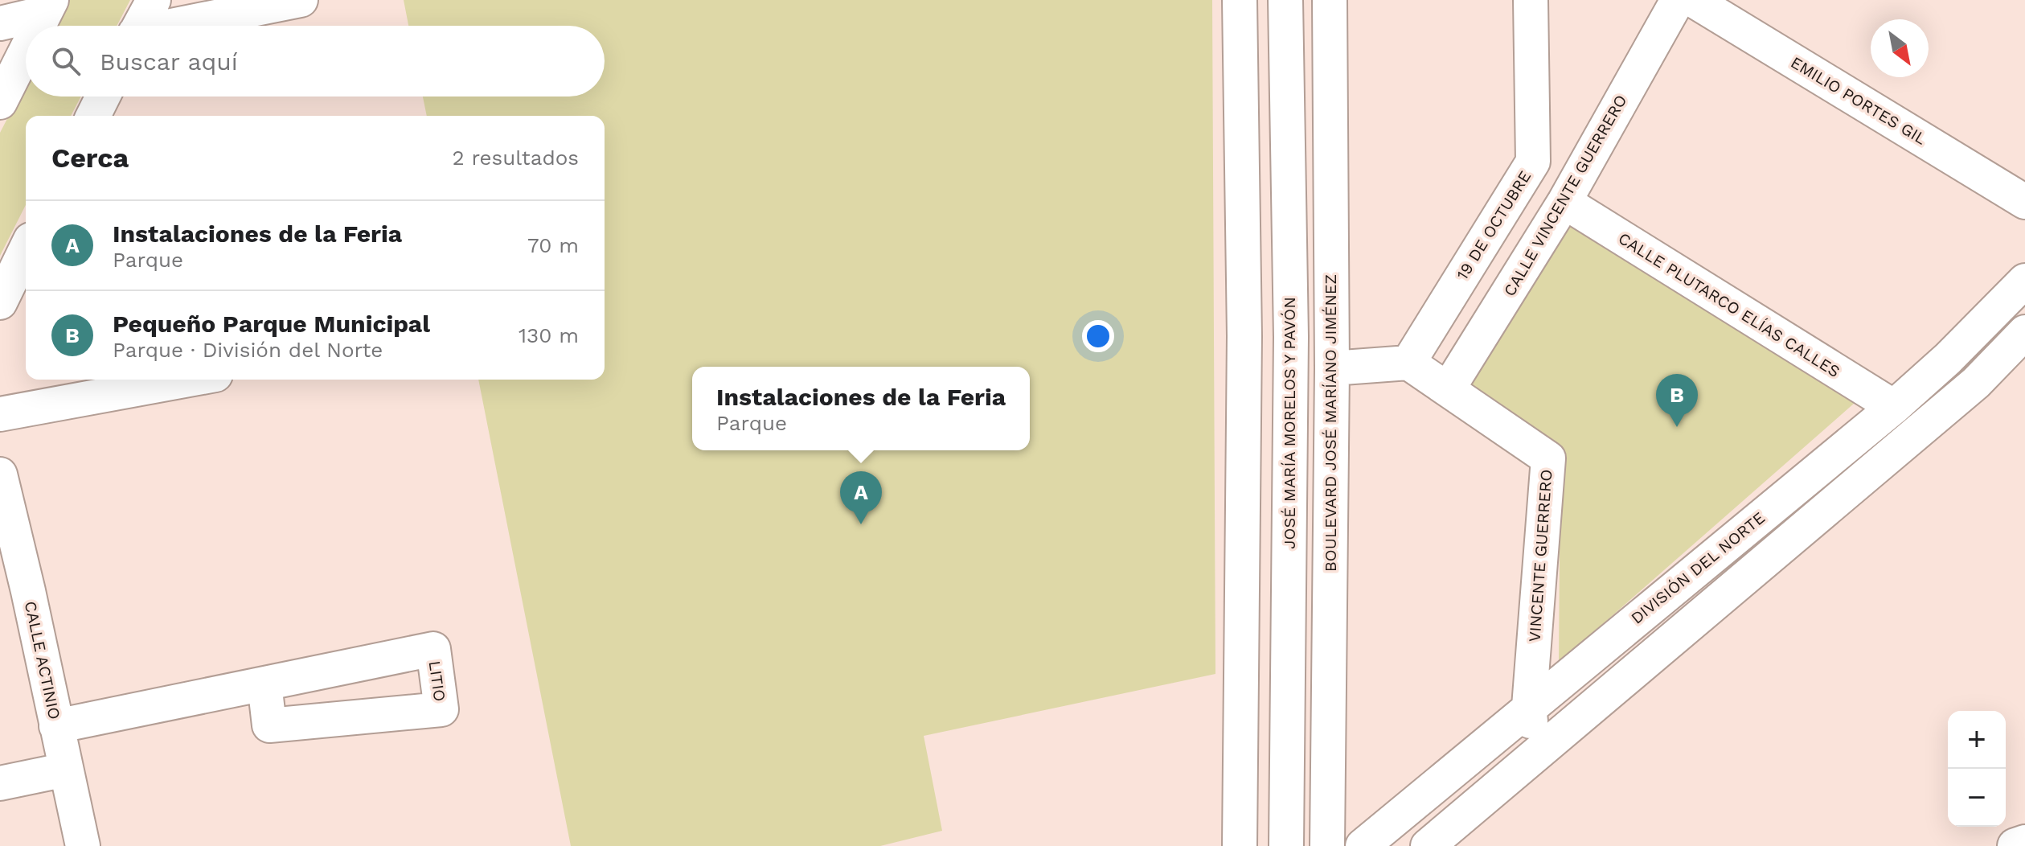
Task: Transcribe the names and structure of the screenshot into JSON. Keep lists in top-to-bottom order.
{
  "streets": {
    "street": [
      "EMILIO PORTES GIL",
      "CALLE VINCENTE GUERRERO",
      "19 DE OCTUBRE",
      "CALLE PLUTARCO ELÍAS CALLES",
      "JOSÉ MARÍA MORELOS Y PAVÓN",
      "BOULEVARD JOSÉ MARÍANO JIMÉNEZ",
      "VINCENTE GUERRERO",
      "DIVISIÓN DEL NORTE",
      "CALLE ACTINIO",
      "LITIO"
    ]
  },
  "crossings": [
    ["CALLE VINCENTE GUERRERO", "CALLE PLUTARCO ELÍAS CALLES"],
    ["CALLE VINCENTE GUERRERO", "VINCENTE GUERRERO"],
    ["19 DE OCTUBRE", "VINCENTE GUERRERO"],
    ["CALLE PLUTARCO ELÍAS CALLES", "DIVISIÓN DEL NORTE"],
    ["VINCENTE GUERRERO", "DIVISIÓN DEL NORTE"],
    ["CALLE ACTINIO", "LITIO"]
  ],
  "north": "bottom right",
  "page": {
    "search": "Buscar aquí",
    "heading": ["Cerca", "2 resultados"],
    "list": [
      {
        "mark": "A",
        "name": "Instalaciones de la Feria",
        "note": "Parque",
        "value": "70 m"
      },
      {
        "mark": "B",
        "name": "Pequeño Parque Municipal",
        "note": "Parque · División del Norte",
        "value": "130 m"
      }
    ],
    "popup": ["Instalaciones de la Feria", "Parque"],
    "pins": ["B", "A"],
    "map_buttons": ["+", "−"]
  }
}
